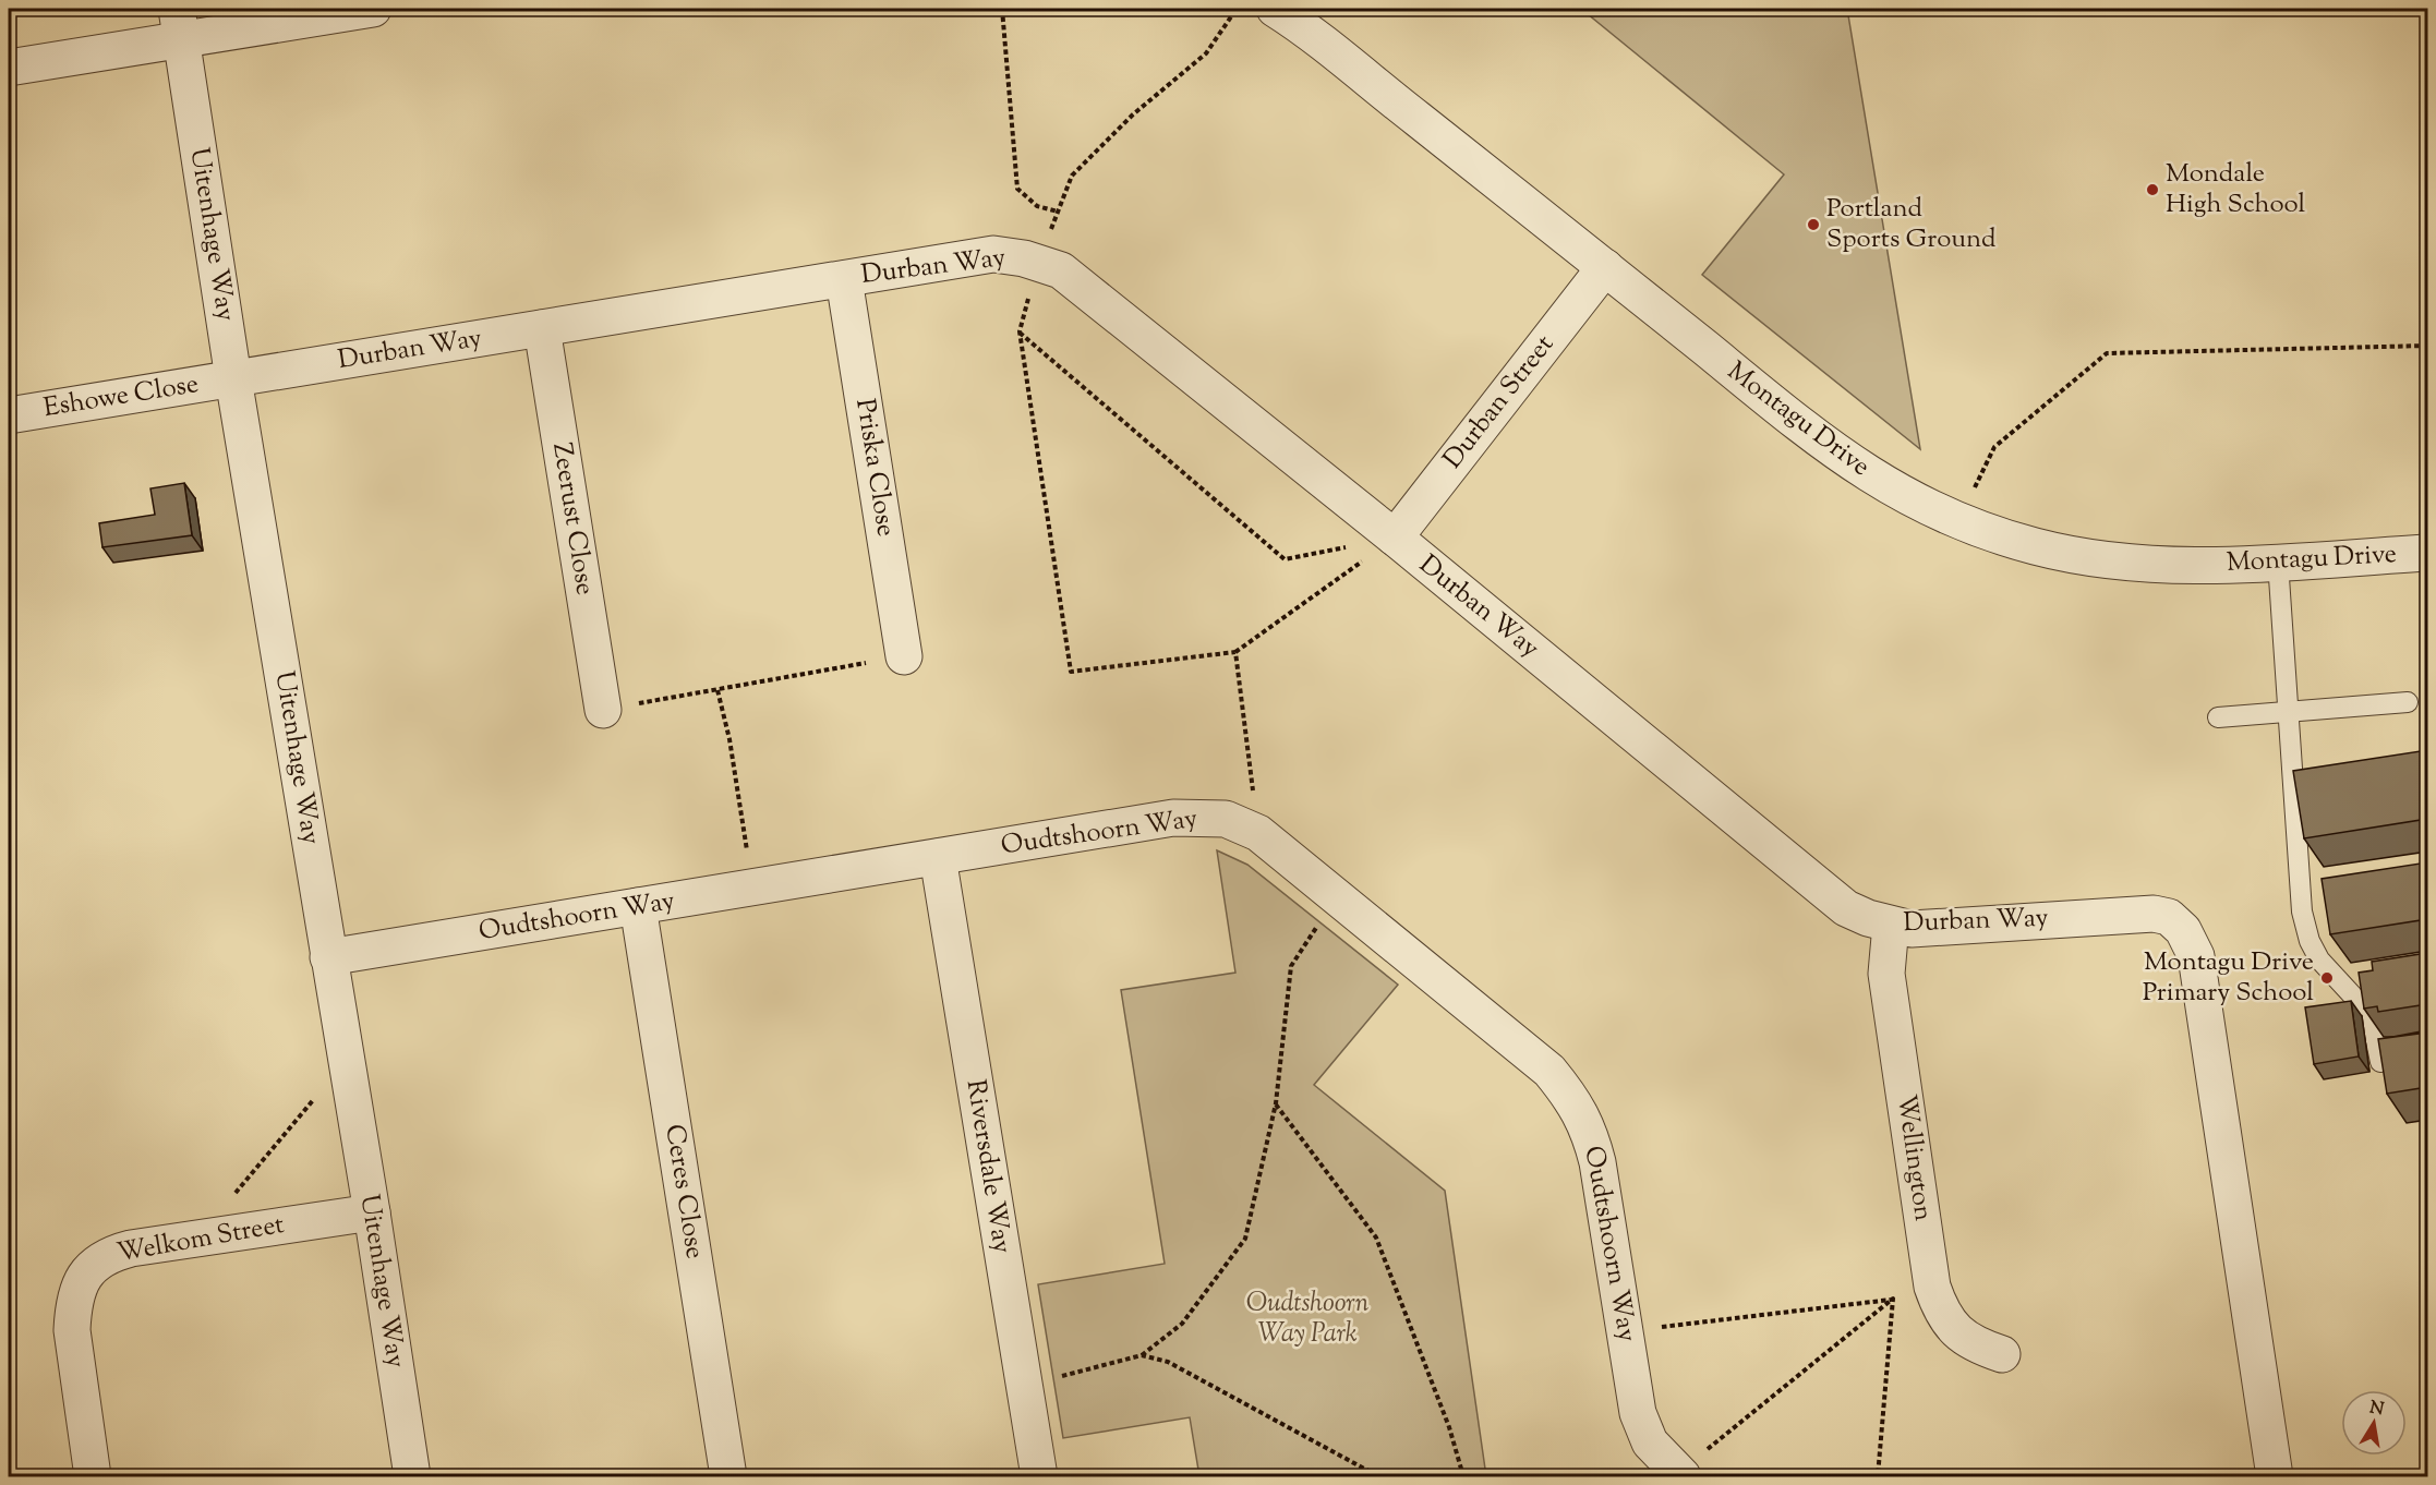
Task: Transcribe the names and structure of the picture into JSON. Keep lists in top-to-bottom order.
{
  "streets": {
    "street": [
      "Uitenhage Way",
      "Durban Way",
      "Eshowe Close",
      "Durban Street",
      "Montagu Drive",
      "Priska Close",
      "Zeerust Close",
      "Oudtshoorn Way",
      "Wellington",
      "Riversdale Way",
      "Ceres Close",
      "Welkom Street"
    ]
  },
  "crossings": [
    ["Uitenhage Way", "Durban Way"],
    ["Uitenhage Way", "Eshowe Close"],
    ["Uitenhage Way", "Oudtshoorn Way"],
    ["Uitenhage Way", "Welkom Street"],
    ["Durban Way", "Eshowe Close"],
    ["Durban Way", "Durban Street"],
    ["Durban Way", "Priska Close"],
    ["Durban Way", "Zeerust Close"],
    ["Durban Way", "Wellington"],
    ["Durban Street", "Montagu Drive"],
    ["Oudtshoorn Way", "Riversdale Way"],
    ["Oudtshoorn Way", "Ceres Close"]
  ],
  "parks": ["Oudtshoorn Way Park"],
  "places": ["Mondale High School", "Portland Sports Ground", "Montagu Drive Primary School"],
  "north": "top"
}
